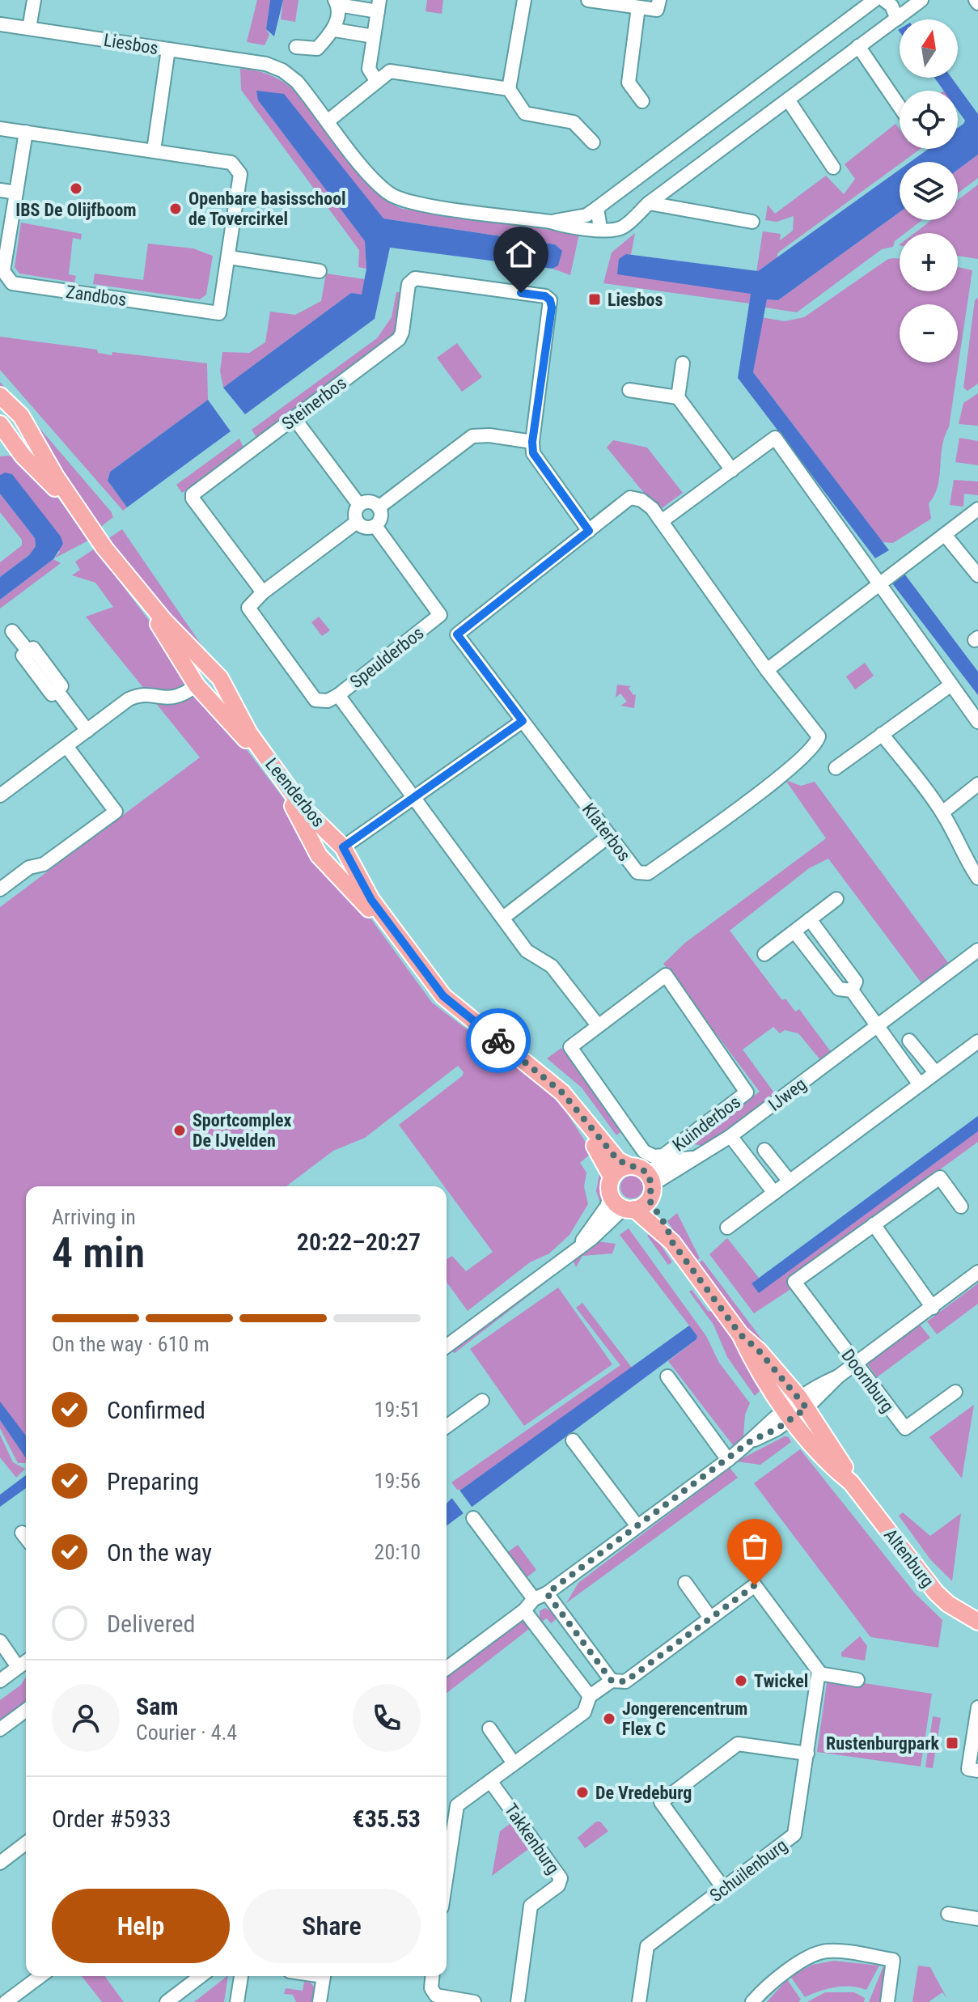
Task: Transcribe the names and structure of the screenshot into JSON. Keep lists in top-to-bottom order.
{
  "streets": {
    "main road": ["Leenderbos", "Altenburg"],
    "street": [
      "Liesbos",
      "Zandbos",
      "Steinerbos",
      "Speulderbos",
      "Klaterbos",
      "IJweg",
      "Kuinderbos",
      "Doornburg",
      "Takkenburg",
      "Schuilenburg"
    ]
  },
  "crossings": [
    ["Leenderbos", "IJweg"],
    ["Leenderbos", "Altenburg"],
    ["IJweg", "Altenburg"]
  ],
  "places": {
    "other": [
      "IBS De Olijfboom",
      "Openbare basisschool de Tovercirkel",
      "Sportcomplex De IJvelden",
      "Twickel",
      "Jongerencentrum Flex C",
      "De Vredeburg"
    ],
    "transit": ["Liesbos", "Rustenburgpark"]
  },
  "north": "top",
  "page": {
    "map_buttons": ["+", "−"],
    "heading": ["4 min", "Arriving in", "20:22–20:27"],
    "panel": [
      "Sam",
      "Courier · 4.4",
      "Order #5933",
      "€35.53"
    ],
    "bar": "On the way · 610 m",
    "list": [
      ["Confirmed", "19:51"],
      ["Preparing", "19:56"],
      ["On the way", "20:10"],
      "Delivered"
    ],
    "buttons": ["Help", "Share"]
  }
}
